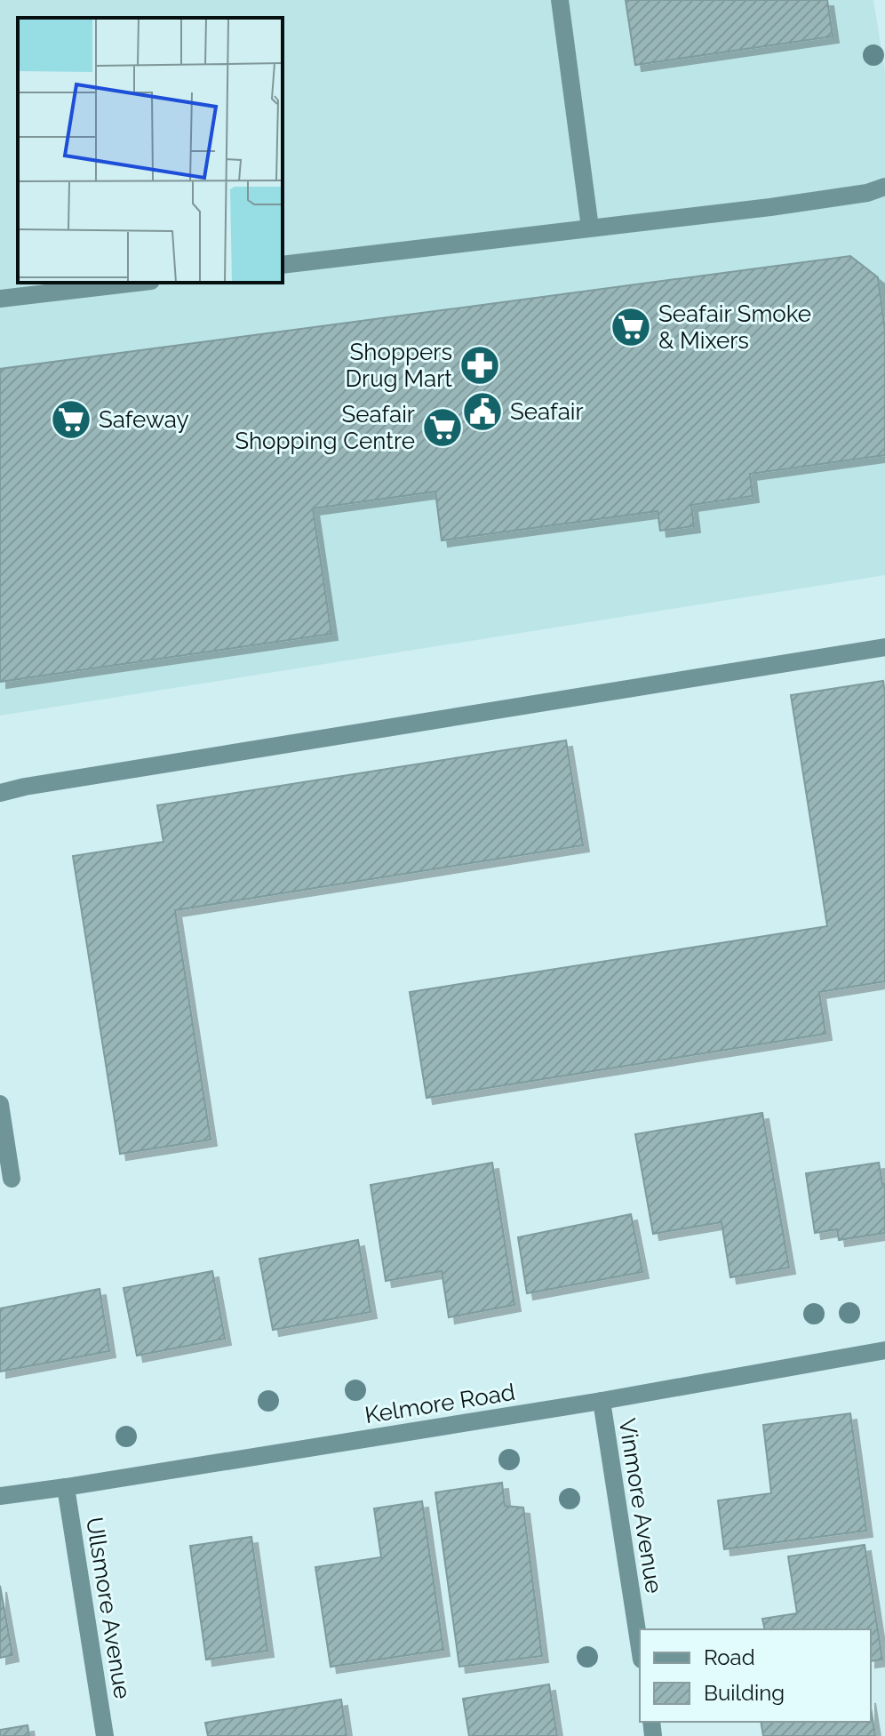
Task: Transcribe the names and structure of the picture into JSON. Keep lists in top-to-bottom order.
{
  "streets": {
    "street": ["Kelmore Road", "Vinmore Avenue", "Ullsmore Avenue"]
  },
  "crossings": [
    ["Kelmore Road", "Vinmore Avenue"],
    ["Kelmore Road", "Ullsmore Avenue"]
  ],
  "places": {
    "supermarket": ["Seafair Smoke & Mixers", "Safeway", "Seafair Shopping Centre"],
    "pharmacy": ["Shoppers Drug Mart"],
    "public building": ["Seafair"]
  },
  "legend": ["Road", "Building"]
}
